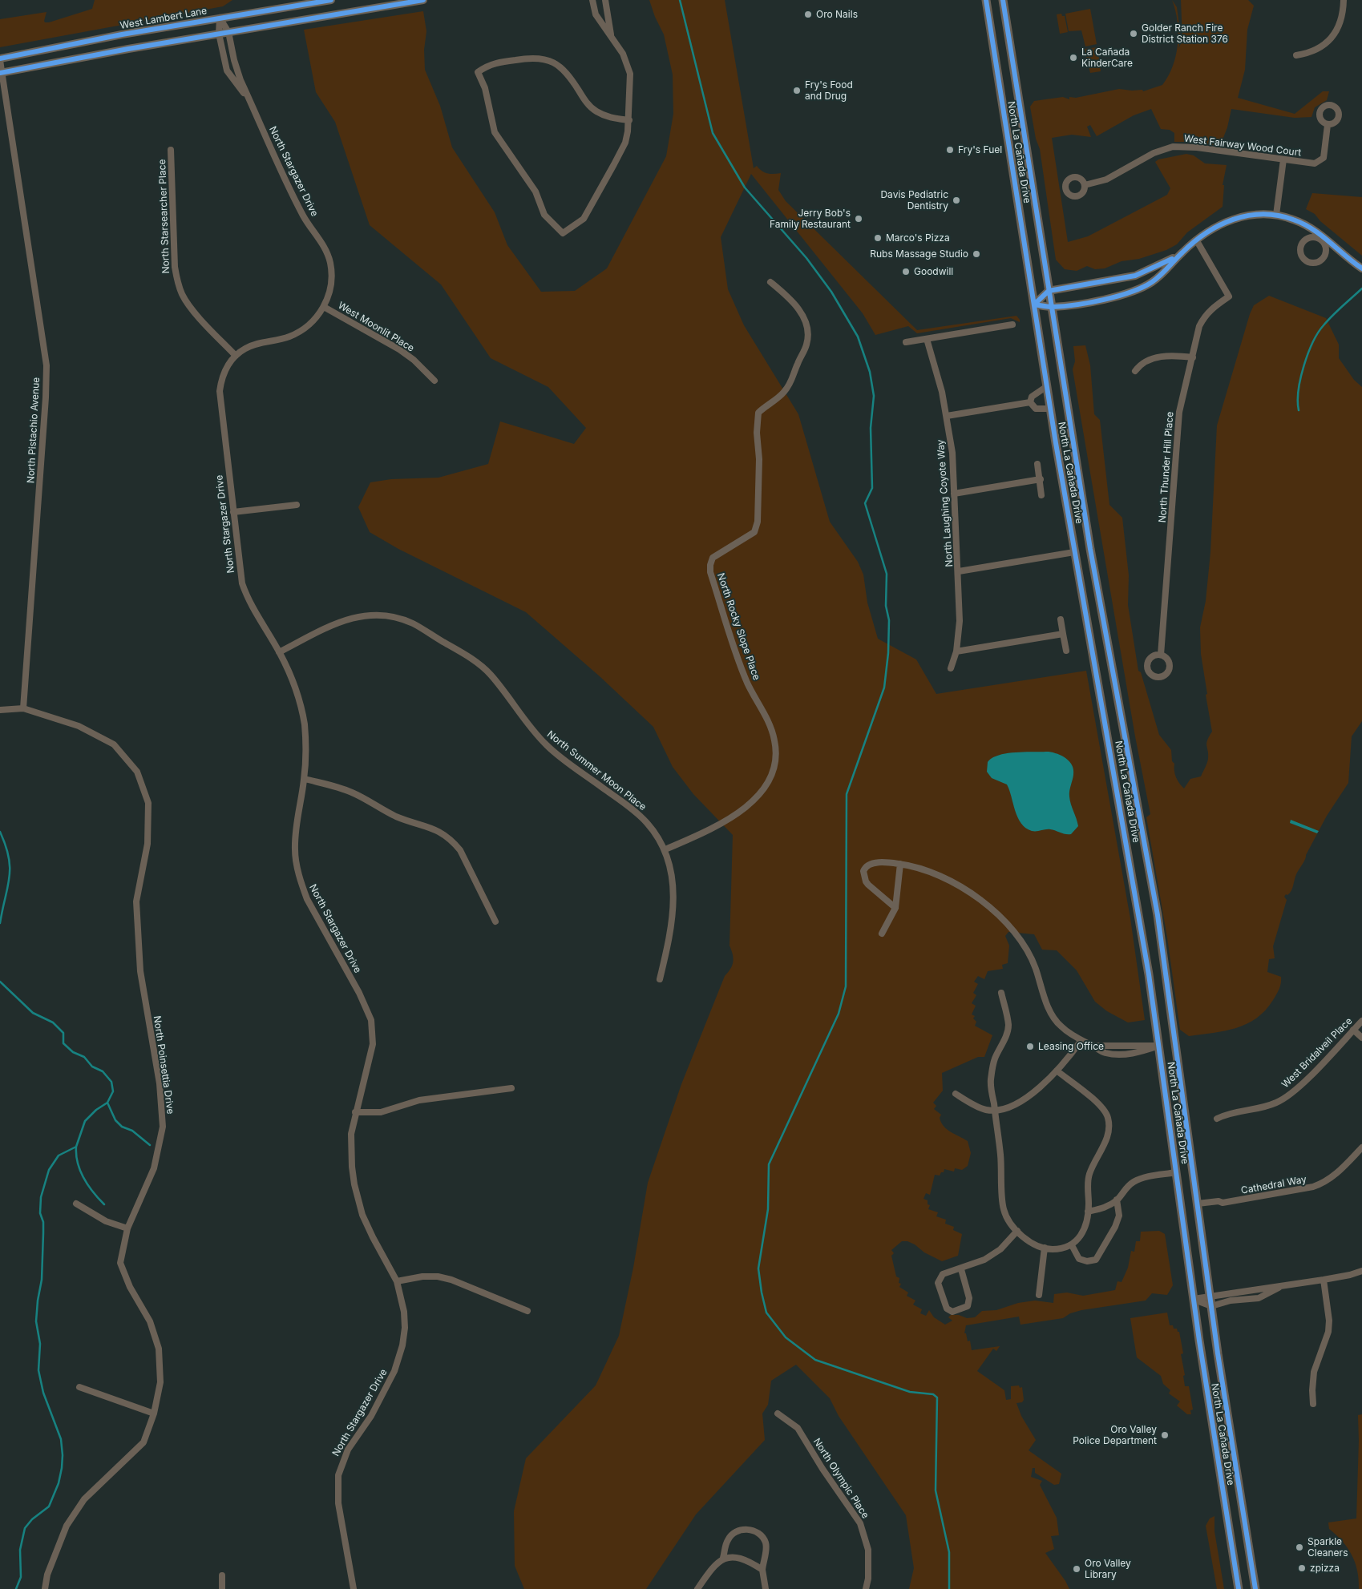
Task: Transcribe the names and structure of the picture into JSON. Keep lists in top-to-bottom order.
{
  "streets": {
    "main road": ["West Lambert Lane", "North La Cañada Drive"],
    "street": [
      "West Fairway Wood Court",
      "North Stargazer Drive",
      "North Starsearcher Place",
      "West Moonlit Place",
      "North Pistachio Avenue",
      "North Thunder Hill Place",
      "North Laughing Coyote Way",
      "North Rocky Slope Place",
      "North Summer Moon Place",
      "West Bridalveil Place",
      "North Poinsettia Drive",
      "Cathedral Way",
      "North Olympic Place"
    ]
  },
  "crossings": [
    ["West Lambert Lane", "North Stargazer Drive"],
    ["West Lambert Lane", "North Pistachio Avenue"],
    ["North La Cañada Drive", "Cathedral Way"],
    ["North Stargazer Drive", "North Starsearcher Place"],
    ["North Stargazer Drive", "West Moonlit Place"],
    ["North Stargazer Drive", "North Summer Moon Place"],
    ["North Pistachio Avenue", "North Poinsettia Drive"],
    ["North Rocky Slope Place", "North Summer Moon Place"]
  ],
  "places": [
    "Oro Nails",
    "Golder Ranch Fire District Station 376",
    "La Cañada KinderCare",
    "Fry's Food and Drug",
    "Fry's Fuel",
    "Davis Pediatric Dentistry",
    "Jerry Bob's Family Restaurant",
    "Marco's Pizza",
    "Rubs Massage Studio",
    "Goodwill",
    "Leasing Office",
    "Oro Valley Police Department",
    "Sparkle Cleaners",
    "zpizza",
    "Oro Valley Library"
  ]
}
